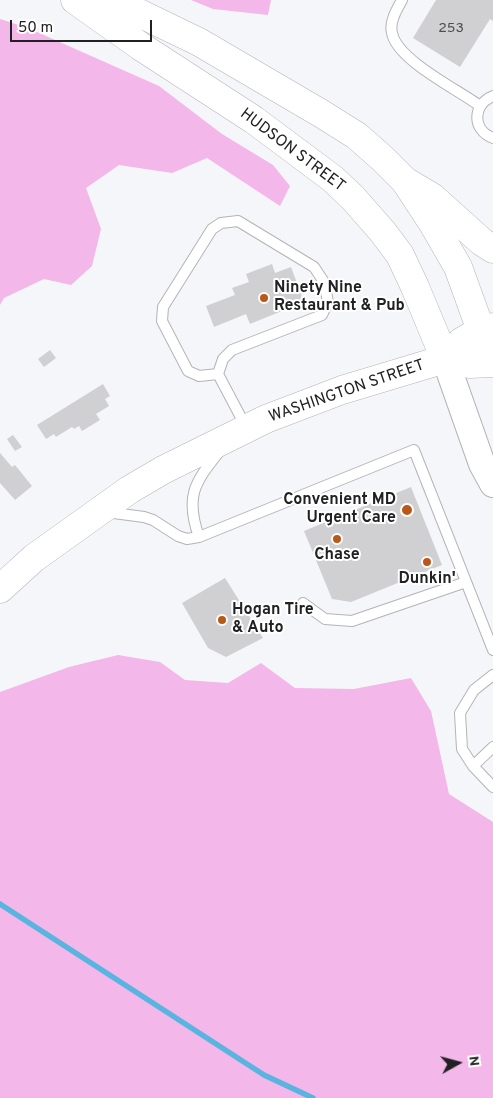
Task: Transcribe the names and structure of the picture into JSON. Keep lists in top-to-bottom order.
{
  "streets": {
    "main road": ["HUDSON STREET", "WASHINGTON STREET"]
  },
  "crossings": [
    ["HUDSON STREET", "WASHINGTON STREET"]
  ],
  "places": [
    "Ninety Nine Restaurant & Pub",
    "Convenient MD Urgent Care",
    "Chase",
    "Dunkin'",
    "Hogan Tire & Auto"
  ],
  "house_numbers": ["253"],
  "scale_bar": "50 m",
  "north": "right"
}
